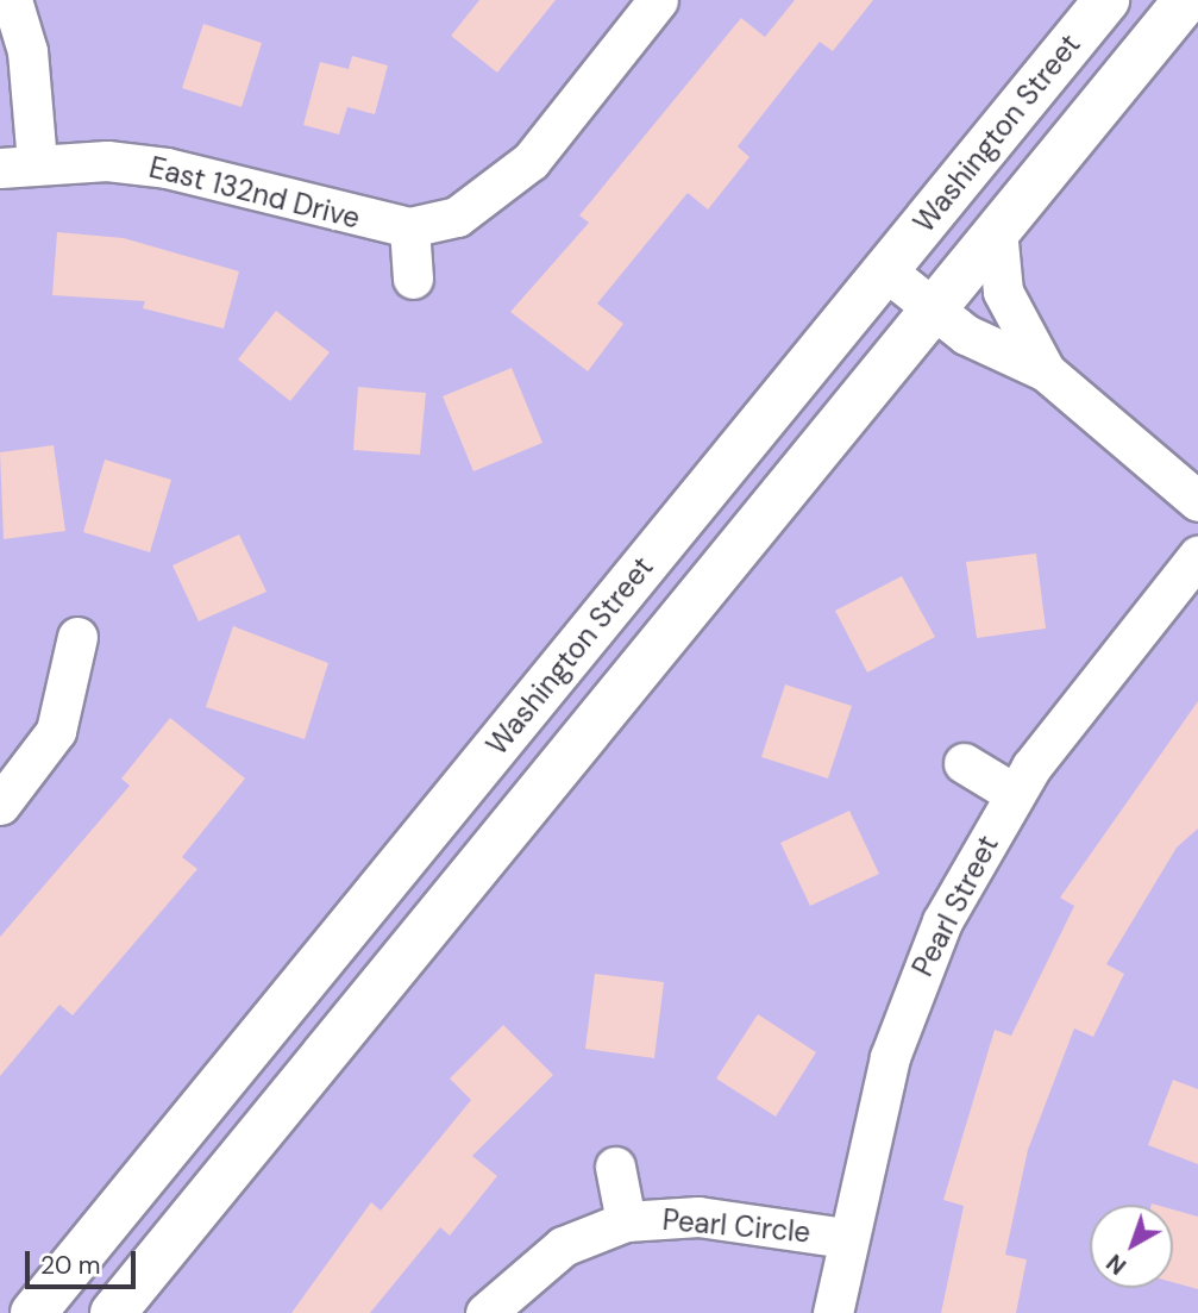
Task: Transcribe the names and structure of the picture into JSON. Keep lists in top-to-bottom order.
{
  "streets": {
    "main road": ["Washington Street"],
    "street": ["East 132nd Drive", "Pearl Street", "Pearl Circle"]
  },
  "crossings": [
    ["Pearl Street", "Pearl Circle"]
  ],
  "scale_bar": "20 m",
  "north": "bottom left"
}
